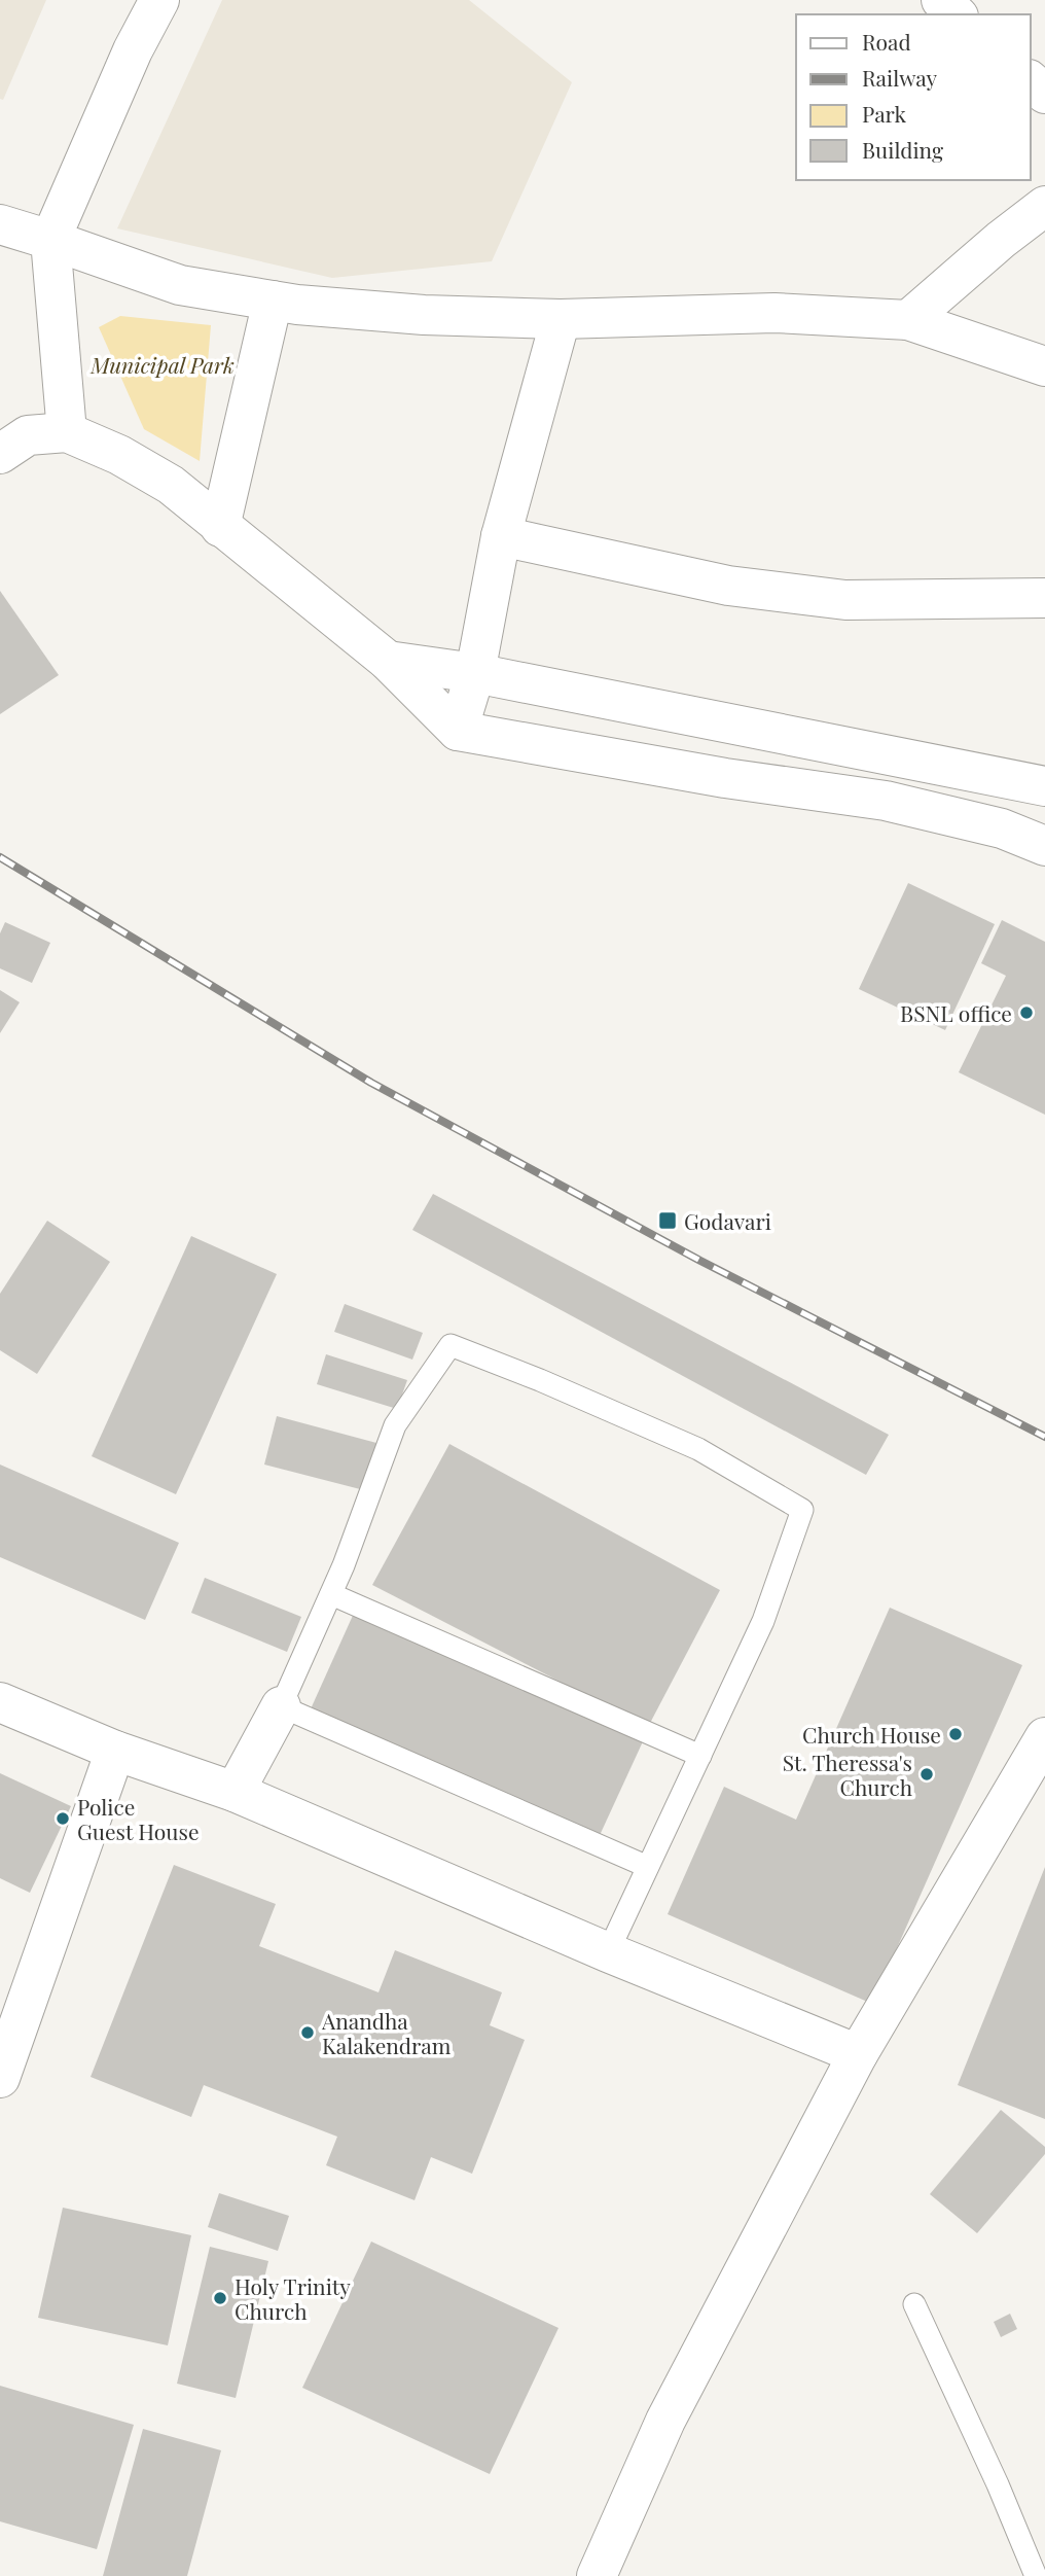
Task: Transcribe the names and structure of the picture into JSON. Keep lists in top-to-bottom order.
{
  "parks": ["Municipal Park"],
  "places": {
    "other": [
      "BSNL office",
      "Church House",
      "St. Theressa's Church",
      "Police Guest House",
      "Anandha Kalakendram",
      "Holy Trinity Church"
    ],
    "transit": ["Godavari"]
  },
  "legend": [
    "Road",
    "Railway",
    "Park",
    "Building"
  ]
}
